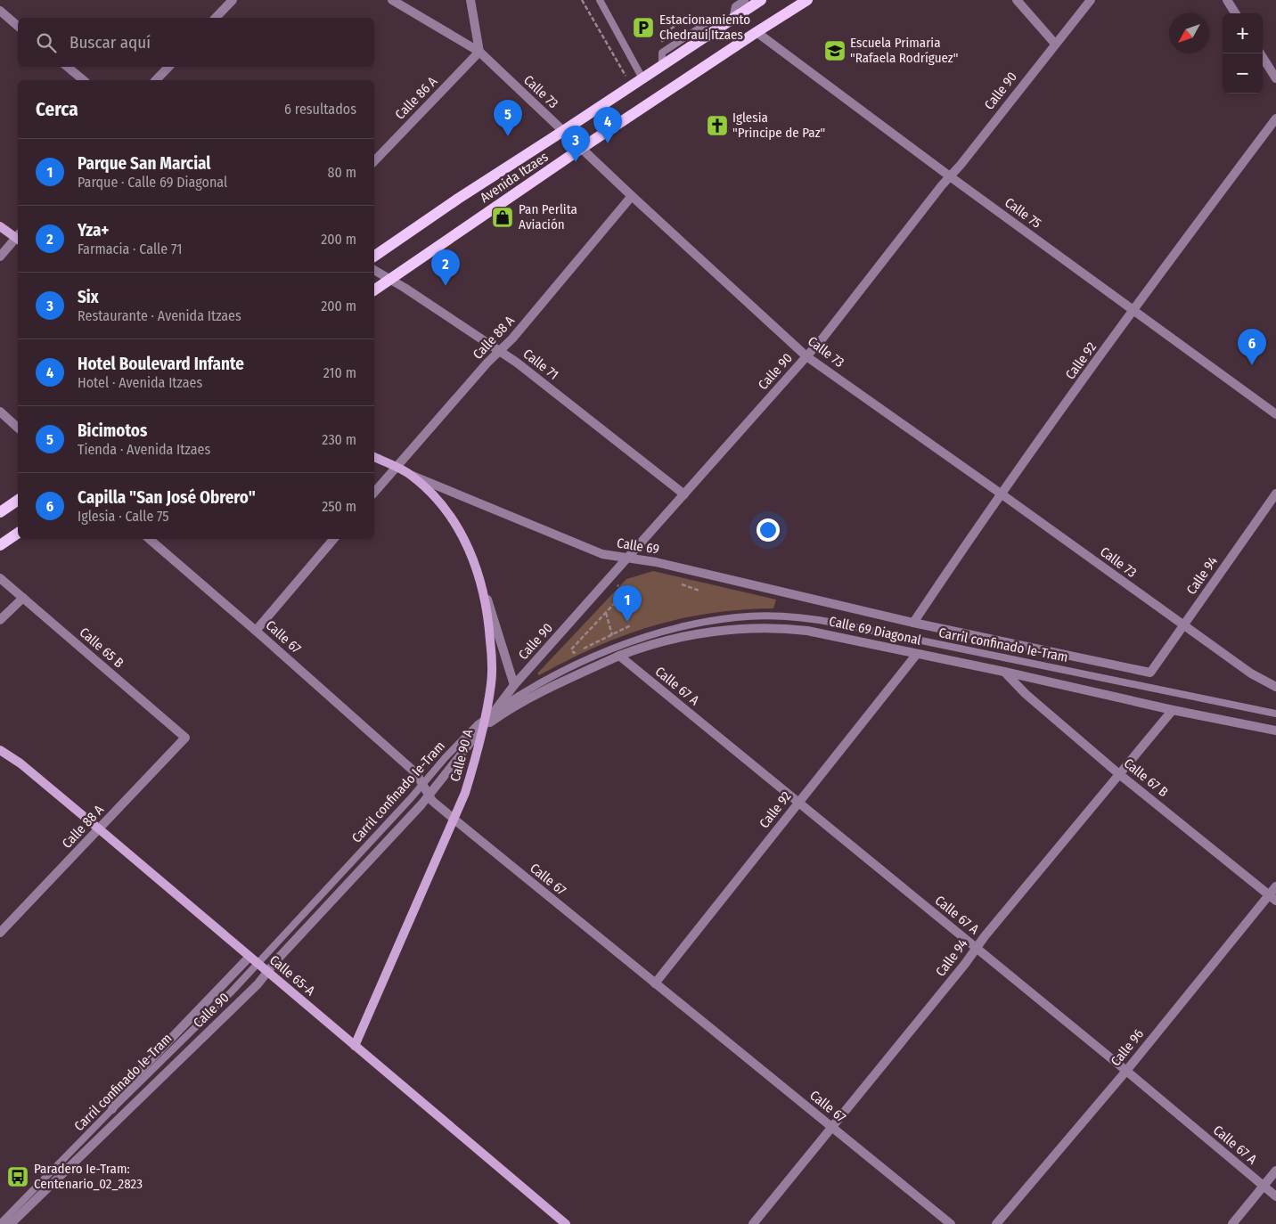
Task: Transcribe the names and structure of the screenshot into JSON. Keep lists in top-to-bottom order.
{
  "streets": {
    "main road": [
      "Avenida Itzaes",
      "Calle 69",
      "Calle 90 A",
      "Calle 65-A"
    ],
    "street": [
      "Calle 90",
      "Calle 73",
      "Calle 86 A",
      "Calle 75",
      "Calle 88 A",
      "Calle 92",
      "Calle 71",
      "Calle 94",
      "Calle 69 Diagonal",
      "Calle 67",
      "Calle 65 B",
      "Calle 67 A",
      "Calle 67 B",
      "Calle 96"
    ],
    "lane": ["Carril confinado Ie-Tram"]
  },
  "crossings": [
    ["Calle 90", "Calle 73"],
    ["Calle 90", "Calle 75"],
    ["Calle 90", "Calle 71"],
    ["Calle 90", "Calle 69"],
    ["Calle 90", "Calle 69 Diagonal"],
    ["Calle 90", "Calle 67"],
    ["Calle 90", "Carril confinado Ie-Tram"],
    ["Calle 90", "Calle 90 A"],
    ["Calle 90", "Calle 65-A"],
    ["Calle 73", "Calle 86 A"],
    ["Calle 73", "Avenida Itzaes"],
    ["Calle 73", "Calle 88 A"],
    ["Calle 73", "Calle 92"],
    ["Calle 73", "Calle 94"],
    ["Avenida Itzaes", "Calle 75"],
    ["Avenida Itzaes", "Calle 71"],
    ["Calle 75", "Calle 92"],
    ["Calle 88 A", "Calle 71"],
    ["Calle 88 A", "Calle 69"],
    ["Calle 88 A", "Calle 65 B"],
    ["Calle 88 A", "Calle 65-A"],
    ["Calle 92", "Calle 69"],
    ["Calle 92", "Calle 69 Diagonal"],
    ["Calle 92", "Calle 67"],
    ["Calle 92", "Calle 67 A"],
    ["Calle 69", "Calle 94"],
    ["Calle 69", "Calle 90 A"],
    ["Calle 94", "Calle 69 Diagonal"],
    ["Calle 94", "Calle 67"],
    ["Calle 94", "Calle 67 A"],
    ["Calle 94", "Calle 67 B"],
    ["Calle 69 Diagonal", "Carril confinado Ie-Tram"],
    ["Calle 69 Diagonal", "Calle 67 A"],
    ["Calle 69 Diagonal", "Calle 90 A"],
    ["Calle 69 Diagonal", "Calle 67 B"],
    ["Calle 67", "Carril confinado Ie-Tram"],
    ["Calle 67", "Calle 90 A"],
    ["Carril confinado Ie-Tram", "Calle 90 A"],
    ["Carril confinado Ie-Tram", "Calle 65-A"],
    ["Calle 67 A", "Calle 96"],
    ["Calle 90 A", "Calle 65-A"],
    ["Calle 67 B", "Calle 96"]
  ],
  "places": {
    "parking": ["Estacionamiento Chedraui Itzaes"],
    "school or university": ["Escuela Primaria \"Rafaela Rodríguez\""],
    "church": ["Iglesia \"Principe de Paz\""],
    "shop": ["Pan Perlita Aviación"],
    "bus stop": ["Paradero Ie-Tram: Centenario_02_2823"]
  },
  "north": "bottom left",
  "page": {
    "map_buttons": ["+", "−"],
    "search": "Buscar aquí",
    "heading": ["Cerca", "6 resultados"],
    "pins": [
      "5",
      "4",
      "3",
      "2",
      "6",
      "1"
    ],
    "list": [
      {
        "mark": "1",
        "name": "Parque San Marcial",
        "note": "Parque · Calle 69 Diagonal",
        "value": "80 m"
      },
      {
        "mark": "2",
        "name": "Yza+",
        "note": "Farmacia · Calle 71",
        "value": "200 m"
      },
      {
        "mark": "3",
        "name": "Six",
        "note": "Restaurante · Avenida Itzaes",
        "value": "200 m"
      },
      {
        "mark": "4",
        "name": "Hotel Boulevard Infante",
        "note": "Hotel · Avenida Itzaes",
        "value": "210 m"
      },
      {
        "mark": "5",
        "name": "Bicimotos",
        "note": "Tienda · Avenida Itzaes",
        "value": "230 m"
      },
      {
        "mark": "6",
        "name": "Capilla \"San José Obrero\"",
        "note": "Iglesia · Calle 75",
        "value": "250 m"
      }
    ]
  }
}
